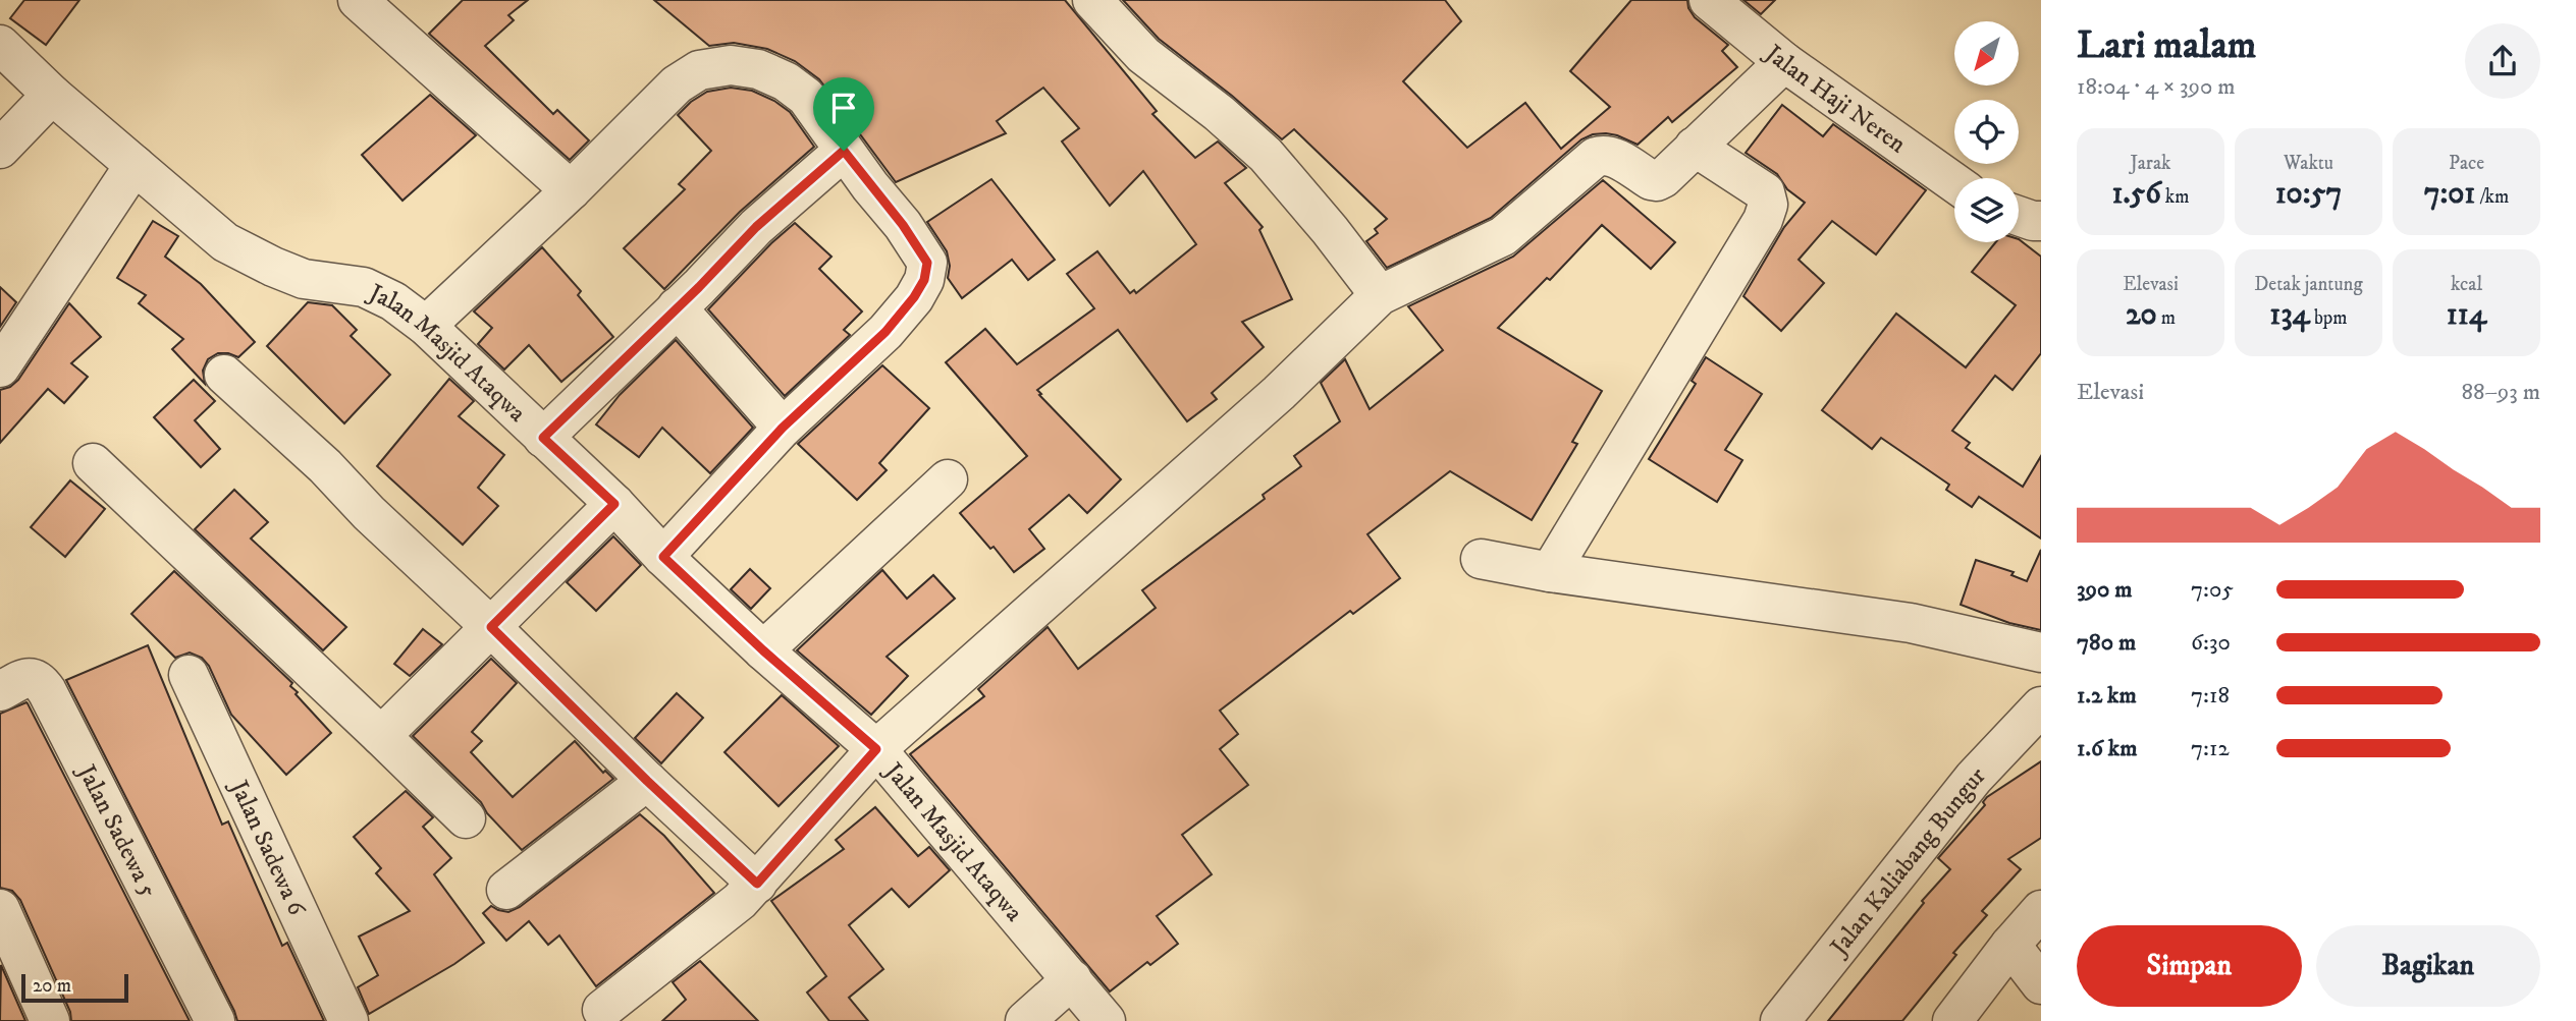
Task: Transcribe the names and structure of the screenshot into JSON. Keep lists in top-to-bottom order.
{
  "streets": {
    "street": [
      "Jalan Haji Neren",
      "Jalan Masjid Ataqwa",
      "Jalan Sadewa 5",
      "Jalan Sadewa 6",
      "Jalan Kaliabang Bungur"
    ]
  },
  "scale_bar": "20 m",
  "north": "bottom left",
  "page": {
    "heading": ["Lari malam", "18:04 · 4 × 390 m"],
    "stats": [
      ["Jarak", "1.56 km"],
      ["Waktu", "10:57"],
      ["Pace", "7:01 /km"],
      ["Elevasi", "20 m"],
      ["Detak jantung", "134 bpm"],
      ["kcal", "114"]
    ],
    "chart": ["Elevasi", "88–93 m"],
    "list": [
      {
        "name": "390 m",
        "note": "7:05"
      },
      {
        "name": "780 m",
        "note": "6:30"
      },
      {
        "name": "1.2 km",
        "note": "7:18"
      },
      {
        "name": "1.6 km",
        "note": "7:12"
      }
    ],
    "buttons": ["Simpan", "Bagikan"],
    "scale": "20 m"
  }
}
